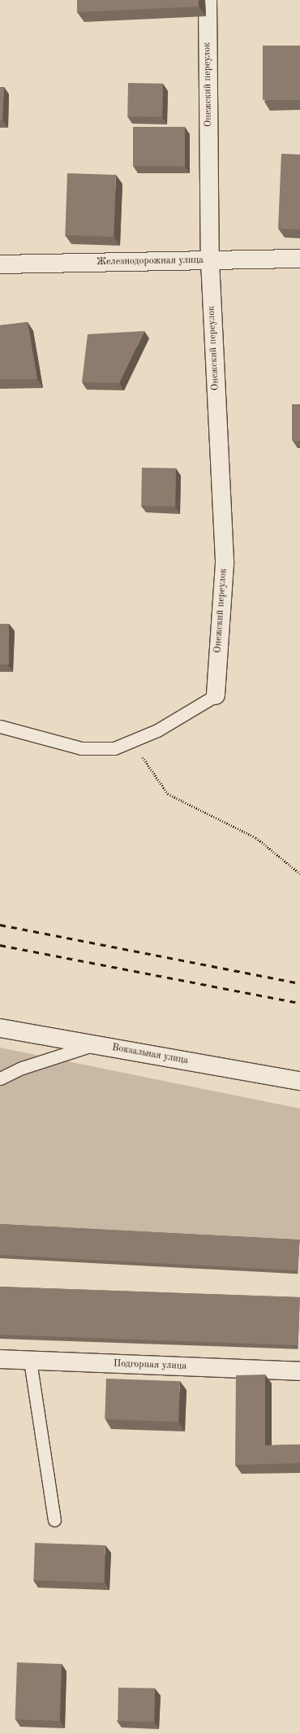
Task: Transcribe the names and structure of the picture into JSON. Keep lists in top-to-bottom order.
{
  "streets": {
    "street": [
      "Онежский переулок",
      "Железнодорожная улица",
      "Вокзальная улица",
      "Подгорная улица"
    ]
  },
  "crossings": [
    ["Онежский переулок", "Железнодорожная улица"]
  ]
}
